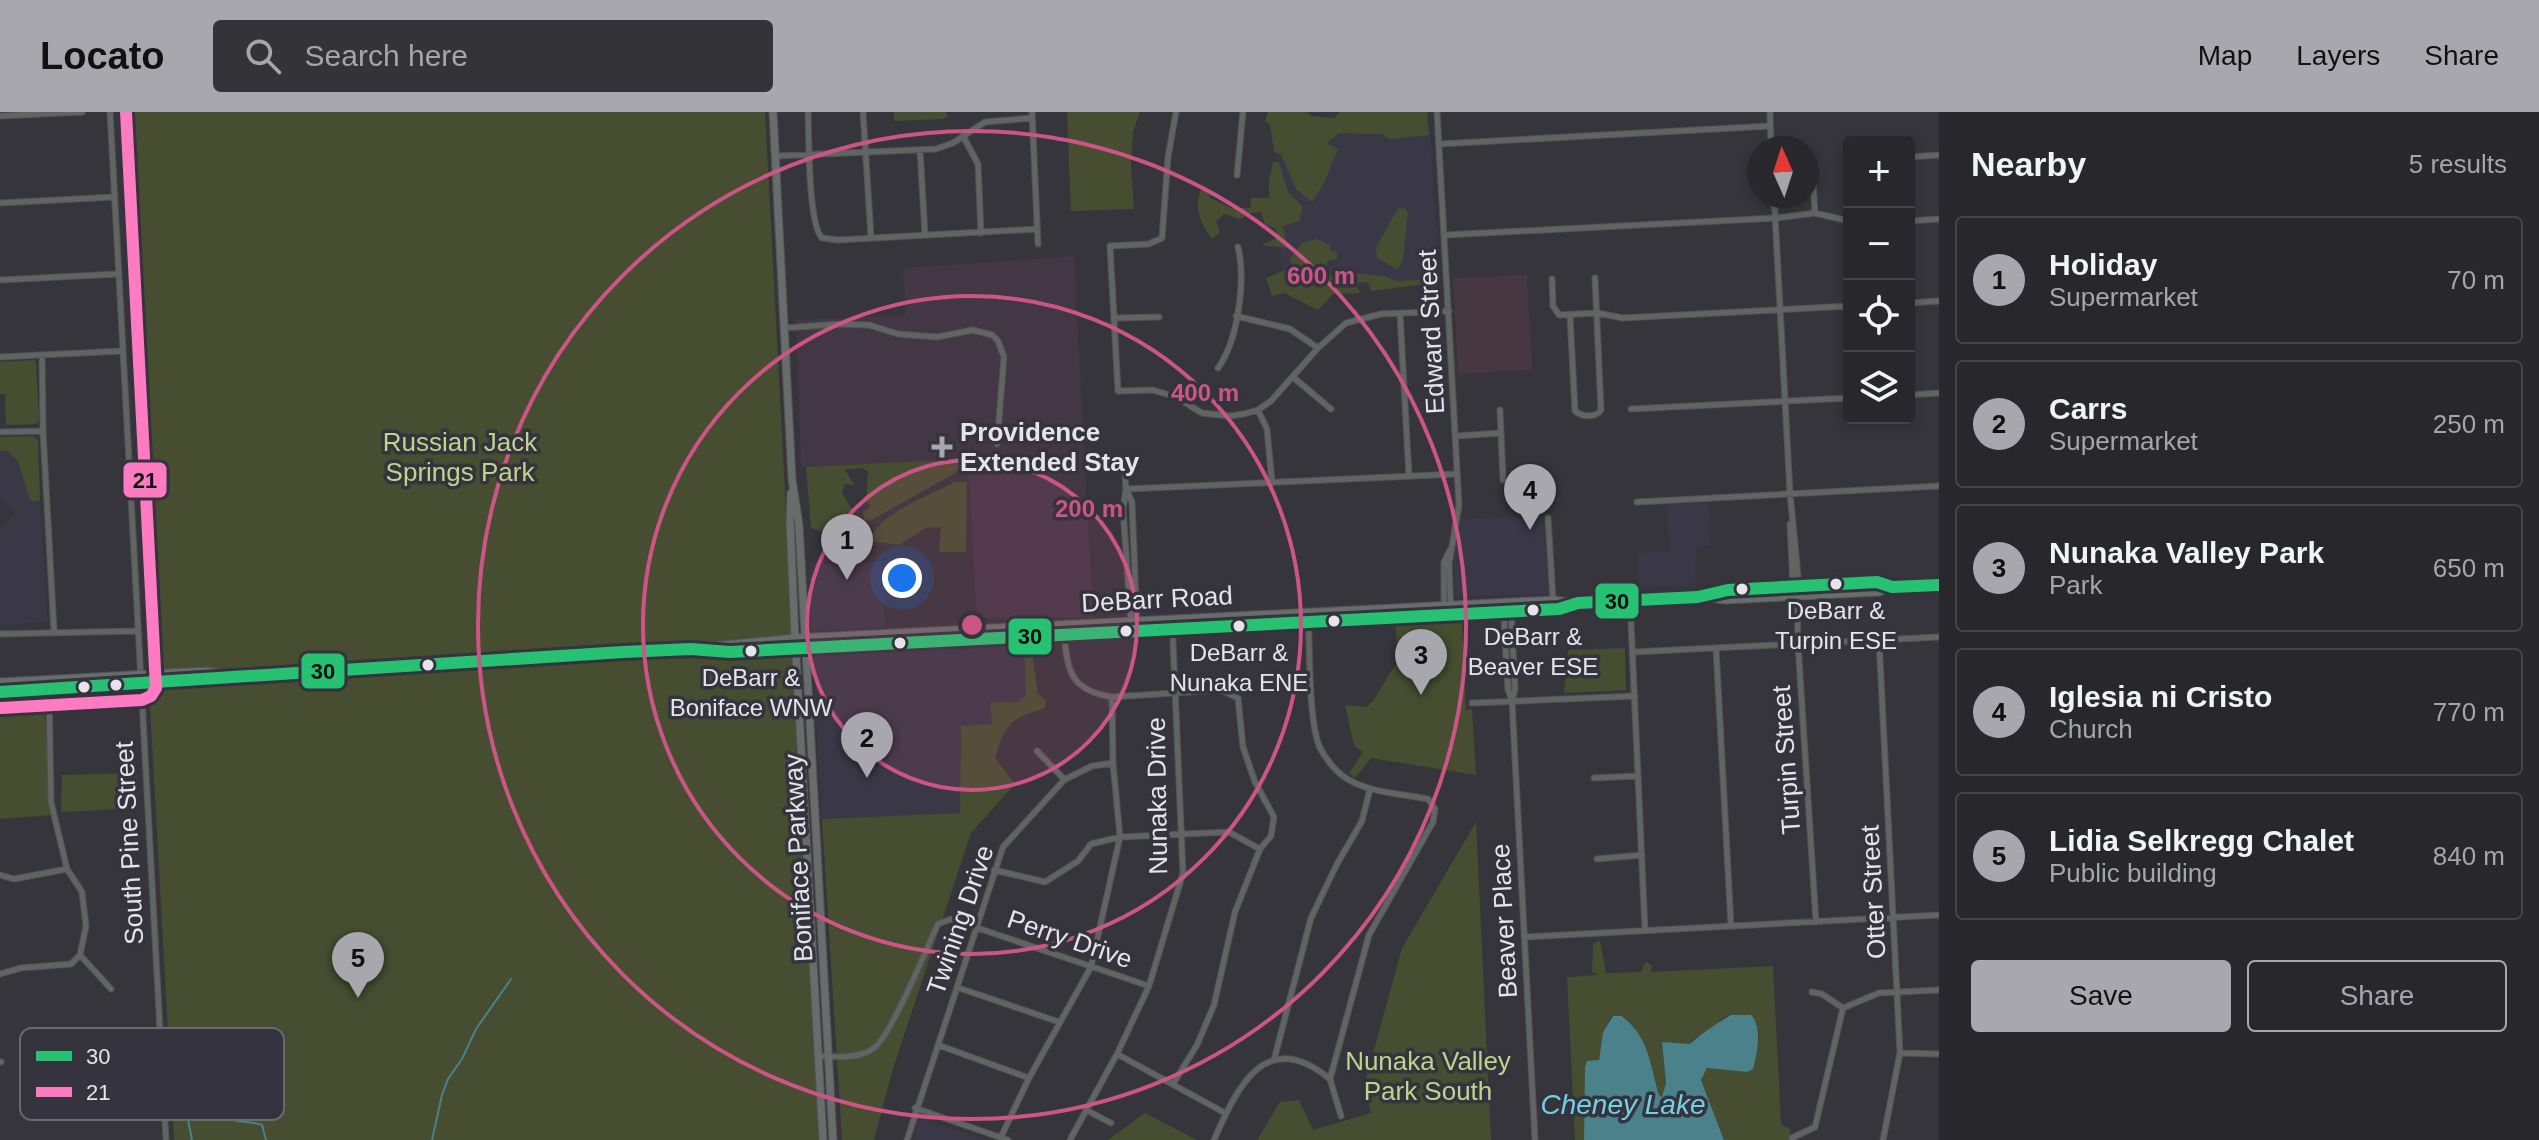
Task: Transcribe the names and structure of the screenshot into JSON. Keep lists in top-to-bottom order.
{
  "streets": {
    "main road": ["DeBarr Road", "Boniface Parkway"],
    "street": [
      "Edward Street",
      "Turpin Street",
      "Nunaka Drive",
      "South Pine Street",
      "Otter Street",
      "Twining Drive",
      "Beaver Place",
      "Perry Drive"
    ]
  },
  "crossings": [
    ["Edward Street", "DeBarr Road"],
    ["DeBarr Road", "Turpin Street"],
    ["DeBarr Road", "Nunaka Drive"],
    ["DeBarr Road", "South Pine Street"],
    ["DeBarr Road", "Boniface Parkway"],
    ["DeBarr Road", "Beaver Place"],
    ["Nunaka Drive", "Perry Drive"],
    ["Boniface Parkway", "Perry Drive"],
    ["Twining Drive", "Perry Drive"]
  ],
  "water": ["Cheney Lake"],
  "parks": ["Russian Jack Springs Park", "Nunaka Valley Park South"],
  "places": {
    "health": ["Providence Extended Stay"],
    "other": [
      "DeBarr & Turpin ESE",
      "DeBarr & Beaver ESE",
      "DeBarr & Nunaka ENE",
      "DeBarr & Boniface WNW"
    ]
  },
  "lines": ["transit line 21", "transit line 30"],
  "legend": ["30", "21"],
  "north": "top",
  "page": {
    "header": "Locato",
    "search": "Search here",
    "nav": ["Map", "Layers", "Share"],
    "heading": ["Nearby", "5 results"],
    "map_buttons": ["+", "−"],
    "list": [
      {
        "mark": "1",
        "name": "Holiday",
        "note": "Supermarket",
        "value": "70 m"
      },
      {
        "mark": "2",
        "name": "Carrs",
        "note": "Supermarket",
        "value": "250 m"
      },
      {
        "mark": "3",
        "name": "Nunaka Valley Park",
        "note": "Park",
        "value": "650 m"
      },
      {
        "mark": "4",
        "name": "Iglesia ni Cristo",
        "note": "Church",
        "value": "770 m"
      },
      {
        "mark": "5",
        "name": "Lidia Selkregg Chalet",
        "note": "Public building",
        "value": "840 m"
      }
    ],
    "pins": [
      "4",
      "1",
      "3",
      "2",
      "5"
    ],
    "buttons": ["Save", "Share"]
  },
  "rings": ["600 m", "400 m", "200 m"]
}
